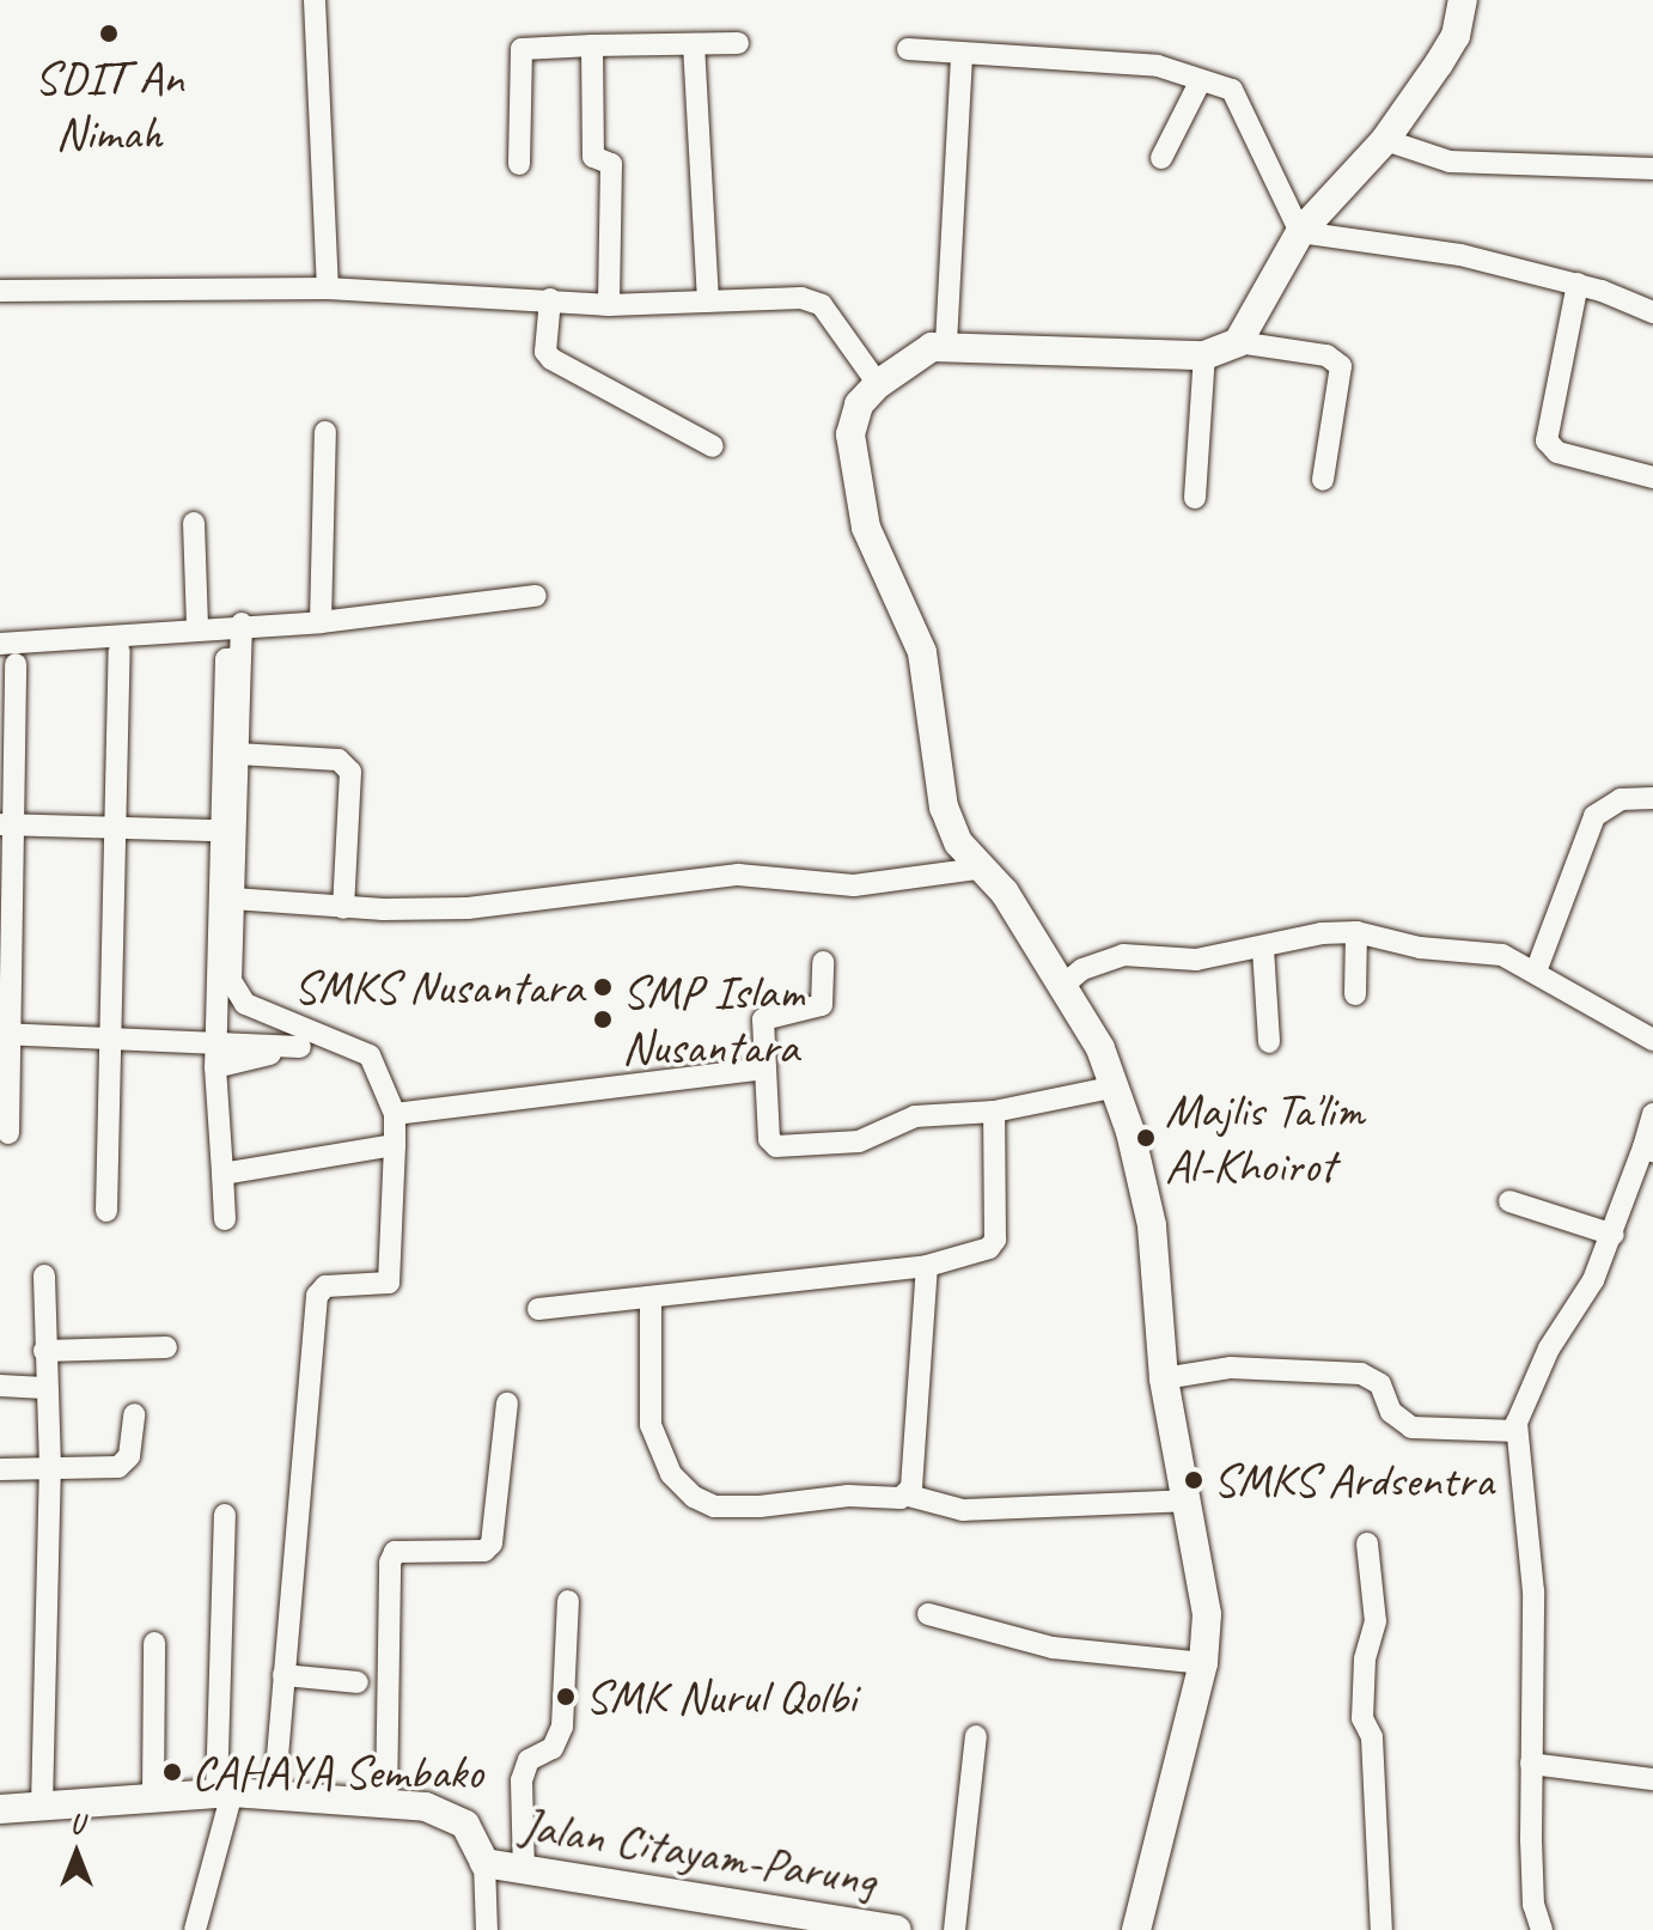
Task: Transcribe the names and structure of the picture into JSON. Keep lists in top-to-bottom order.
{
  "streets": {
    "street": ["Jalan Citayam-Parung"]
  },
  "places": [
    "SDIT An Nimah",
    "SMKS Nusantara",
    "SMP Islam Nusantara",
    "Majlis Ta'lim Al-Khoirot",
    "SMKS Ardsentra",
    "SMK Nurul Qolbi",
    "CAHAYA Sembako"
  ],
  "north": "top"
}
